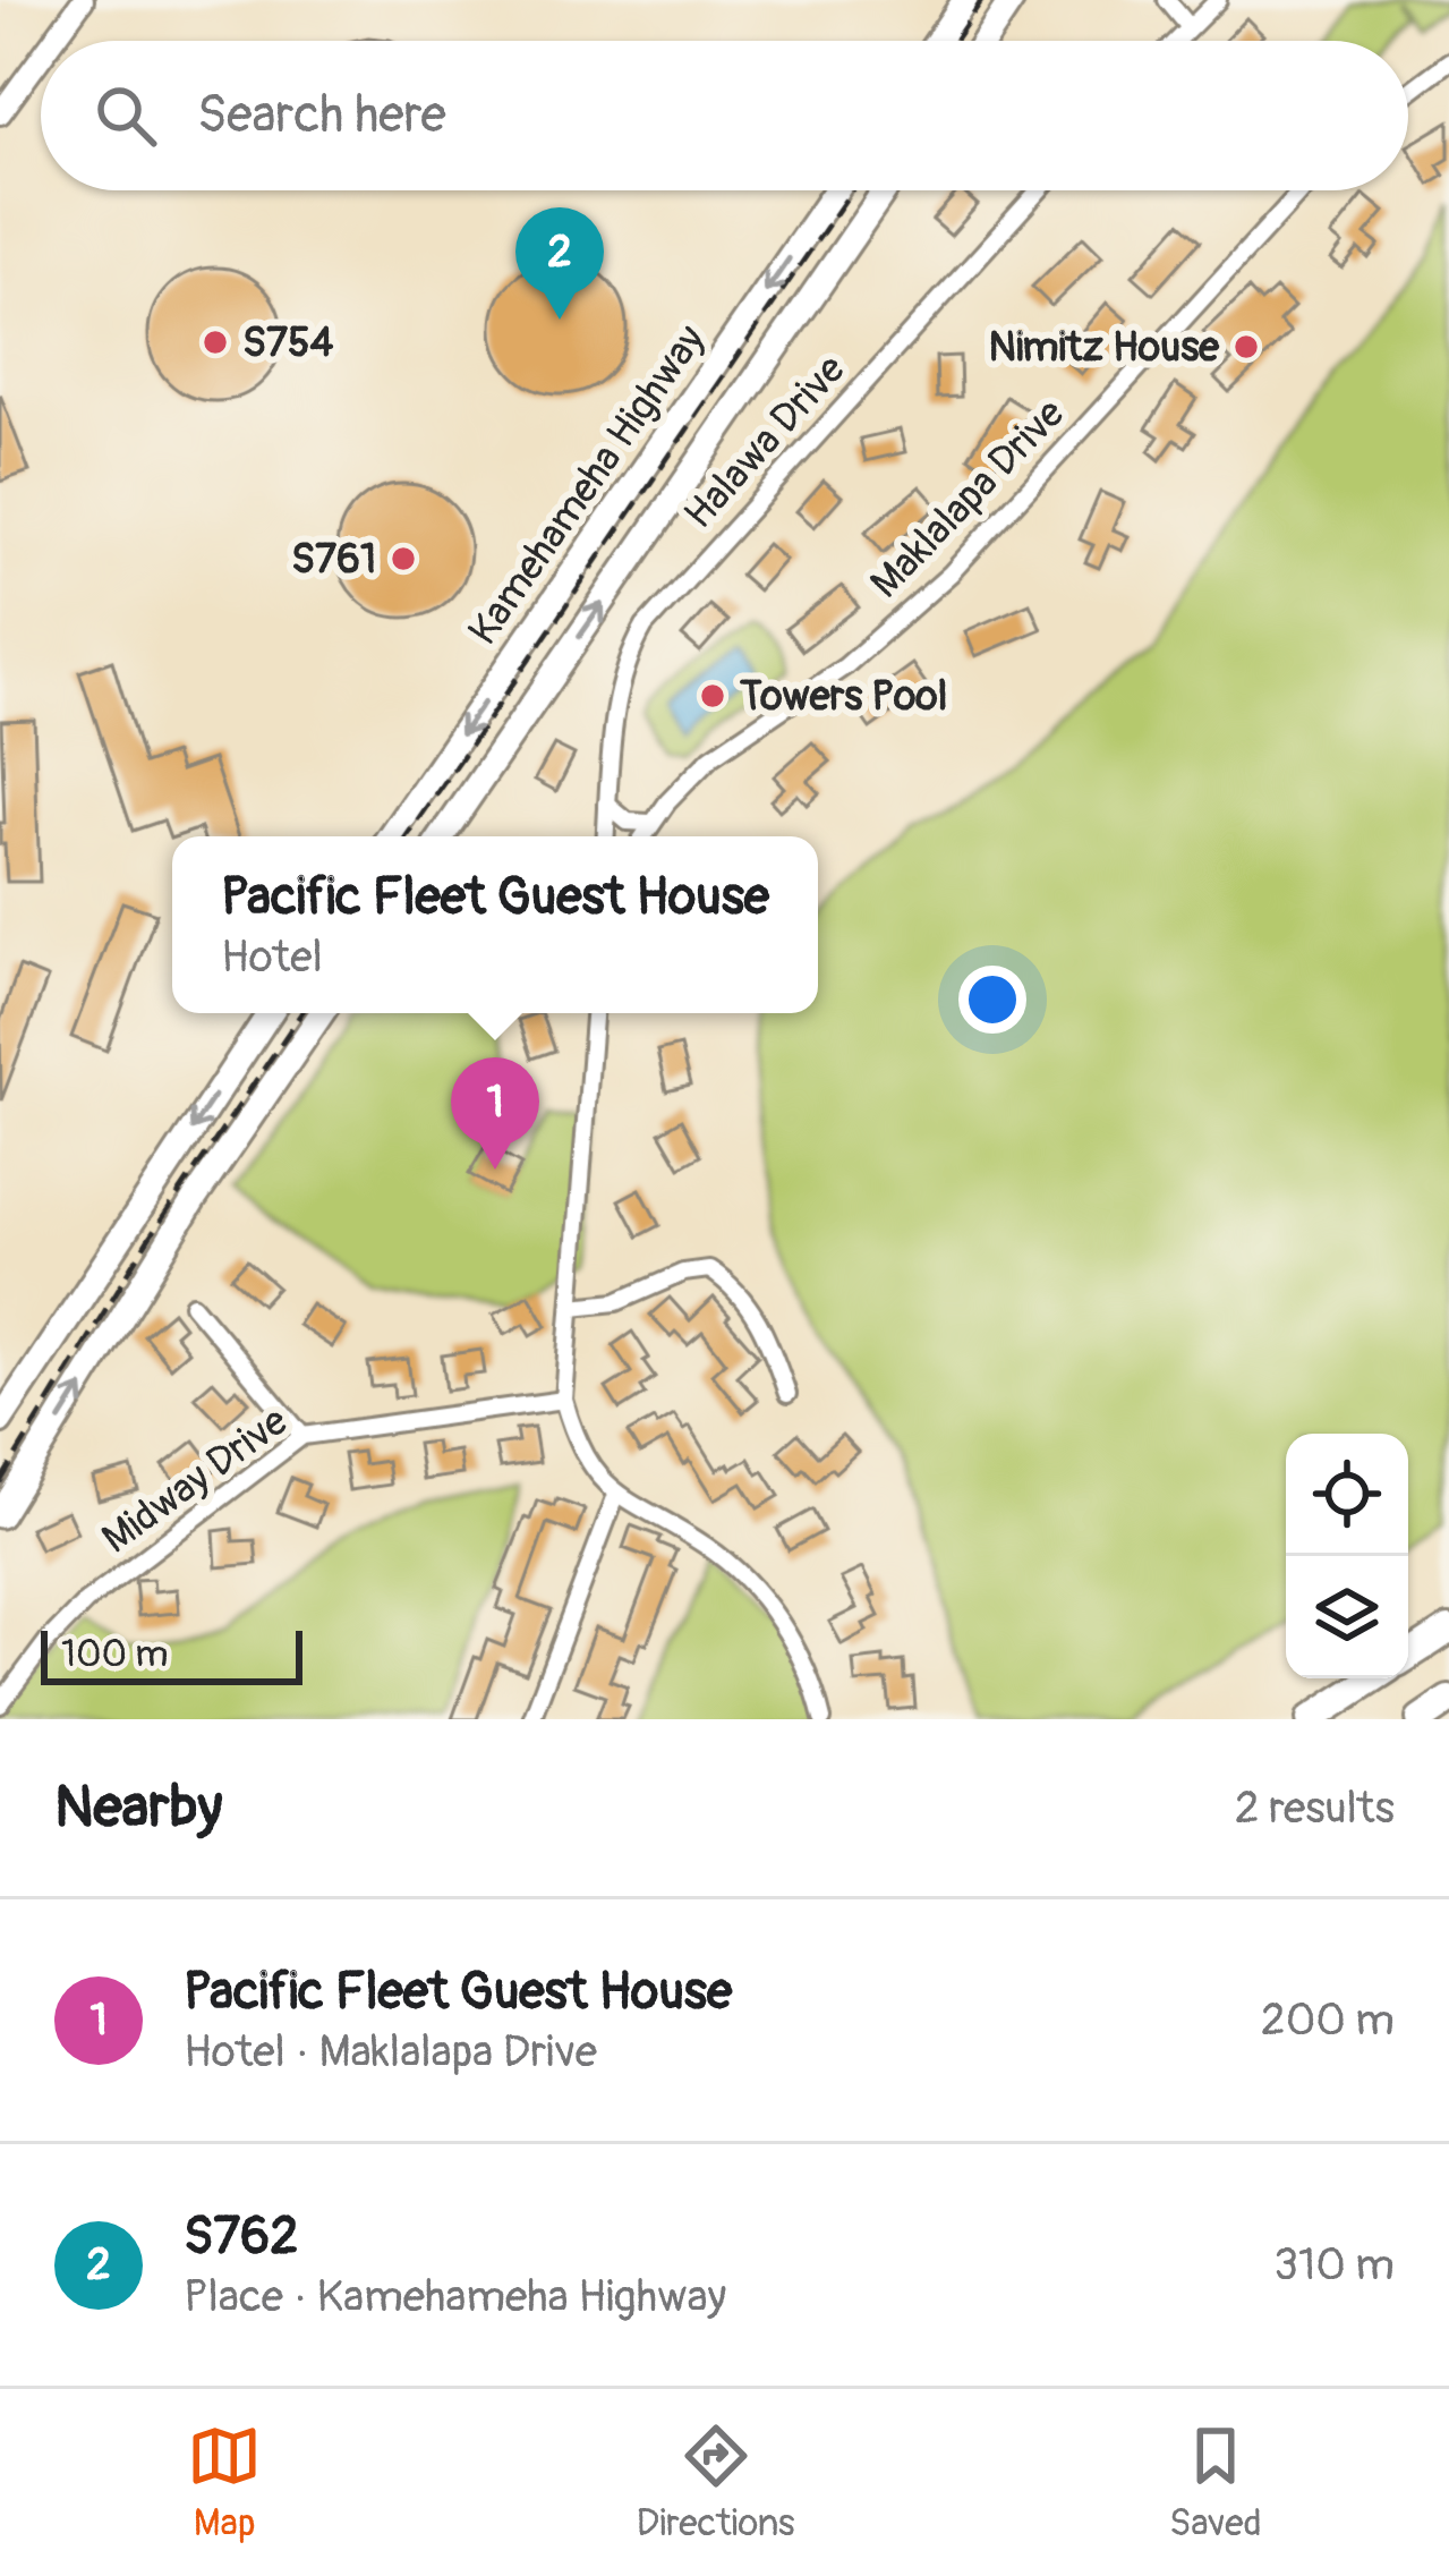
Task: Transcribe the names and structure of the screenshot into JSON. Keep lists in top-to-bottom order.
{
  "streets": {
    "main road": ["Kamehameha Highway"],
    "street": ["Halawa Drive", "Maklalapa Drive", "Midway Drive"]
  },
  "places": [
    "S754",
    "Nimitz House",
    "S761",
    "Towers Pool"
  ],
  "scale_bar": "100 m",
  "page": {
    "search": "Search here",
    "pins": ["2", "1"],
    "popup": ["Pacific Fleet Guest House", "Hotel"],
    "scale": "100 m",
    "heading": ["Nearby", "2 results"],
    "list": [
      {
        "mark": "1",
        "name": "Pacific Fleet Guest House",
        "note": "Hotel · Maklalapa Drive",
        "value": "200 m"
      },
      {
        "mark": "2",
        "name": "S762",
        "note": "Place · Kamehameha Highway",
        "value": "310 m"
      }
    ],
    "nav": ["Map", "Directions", "Saved"]
  }
}
